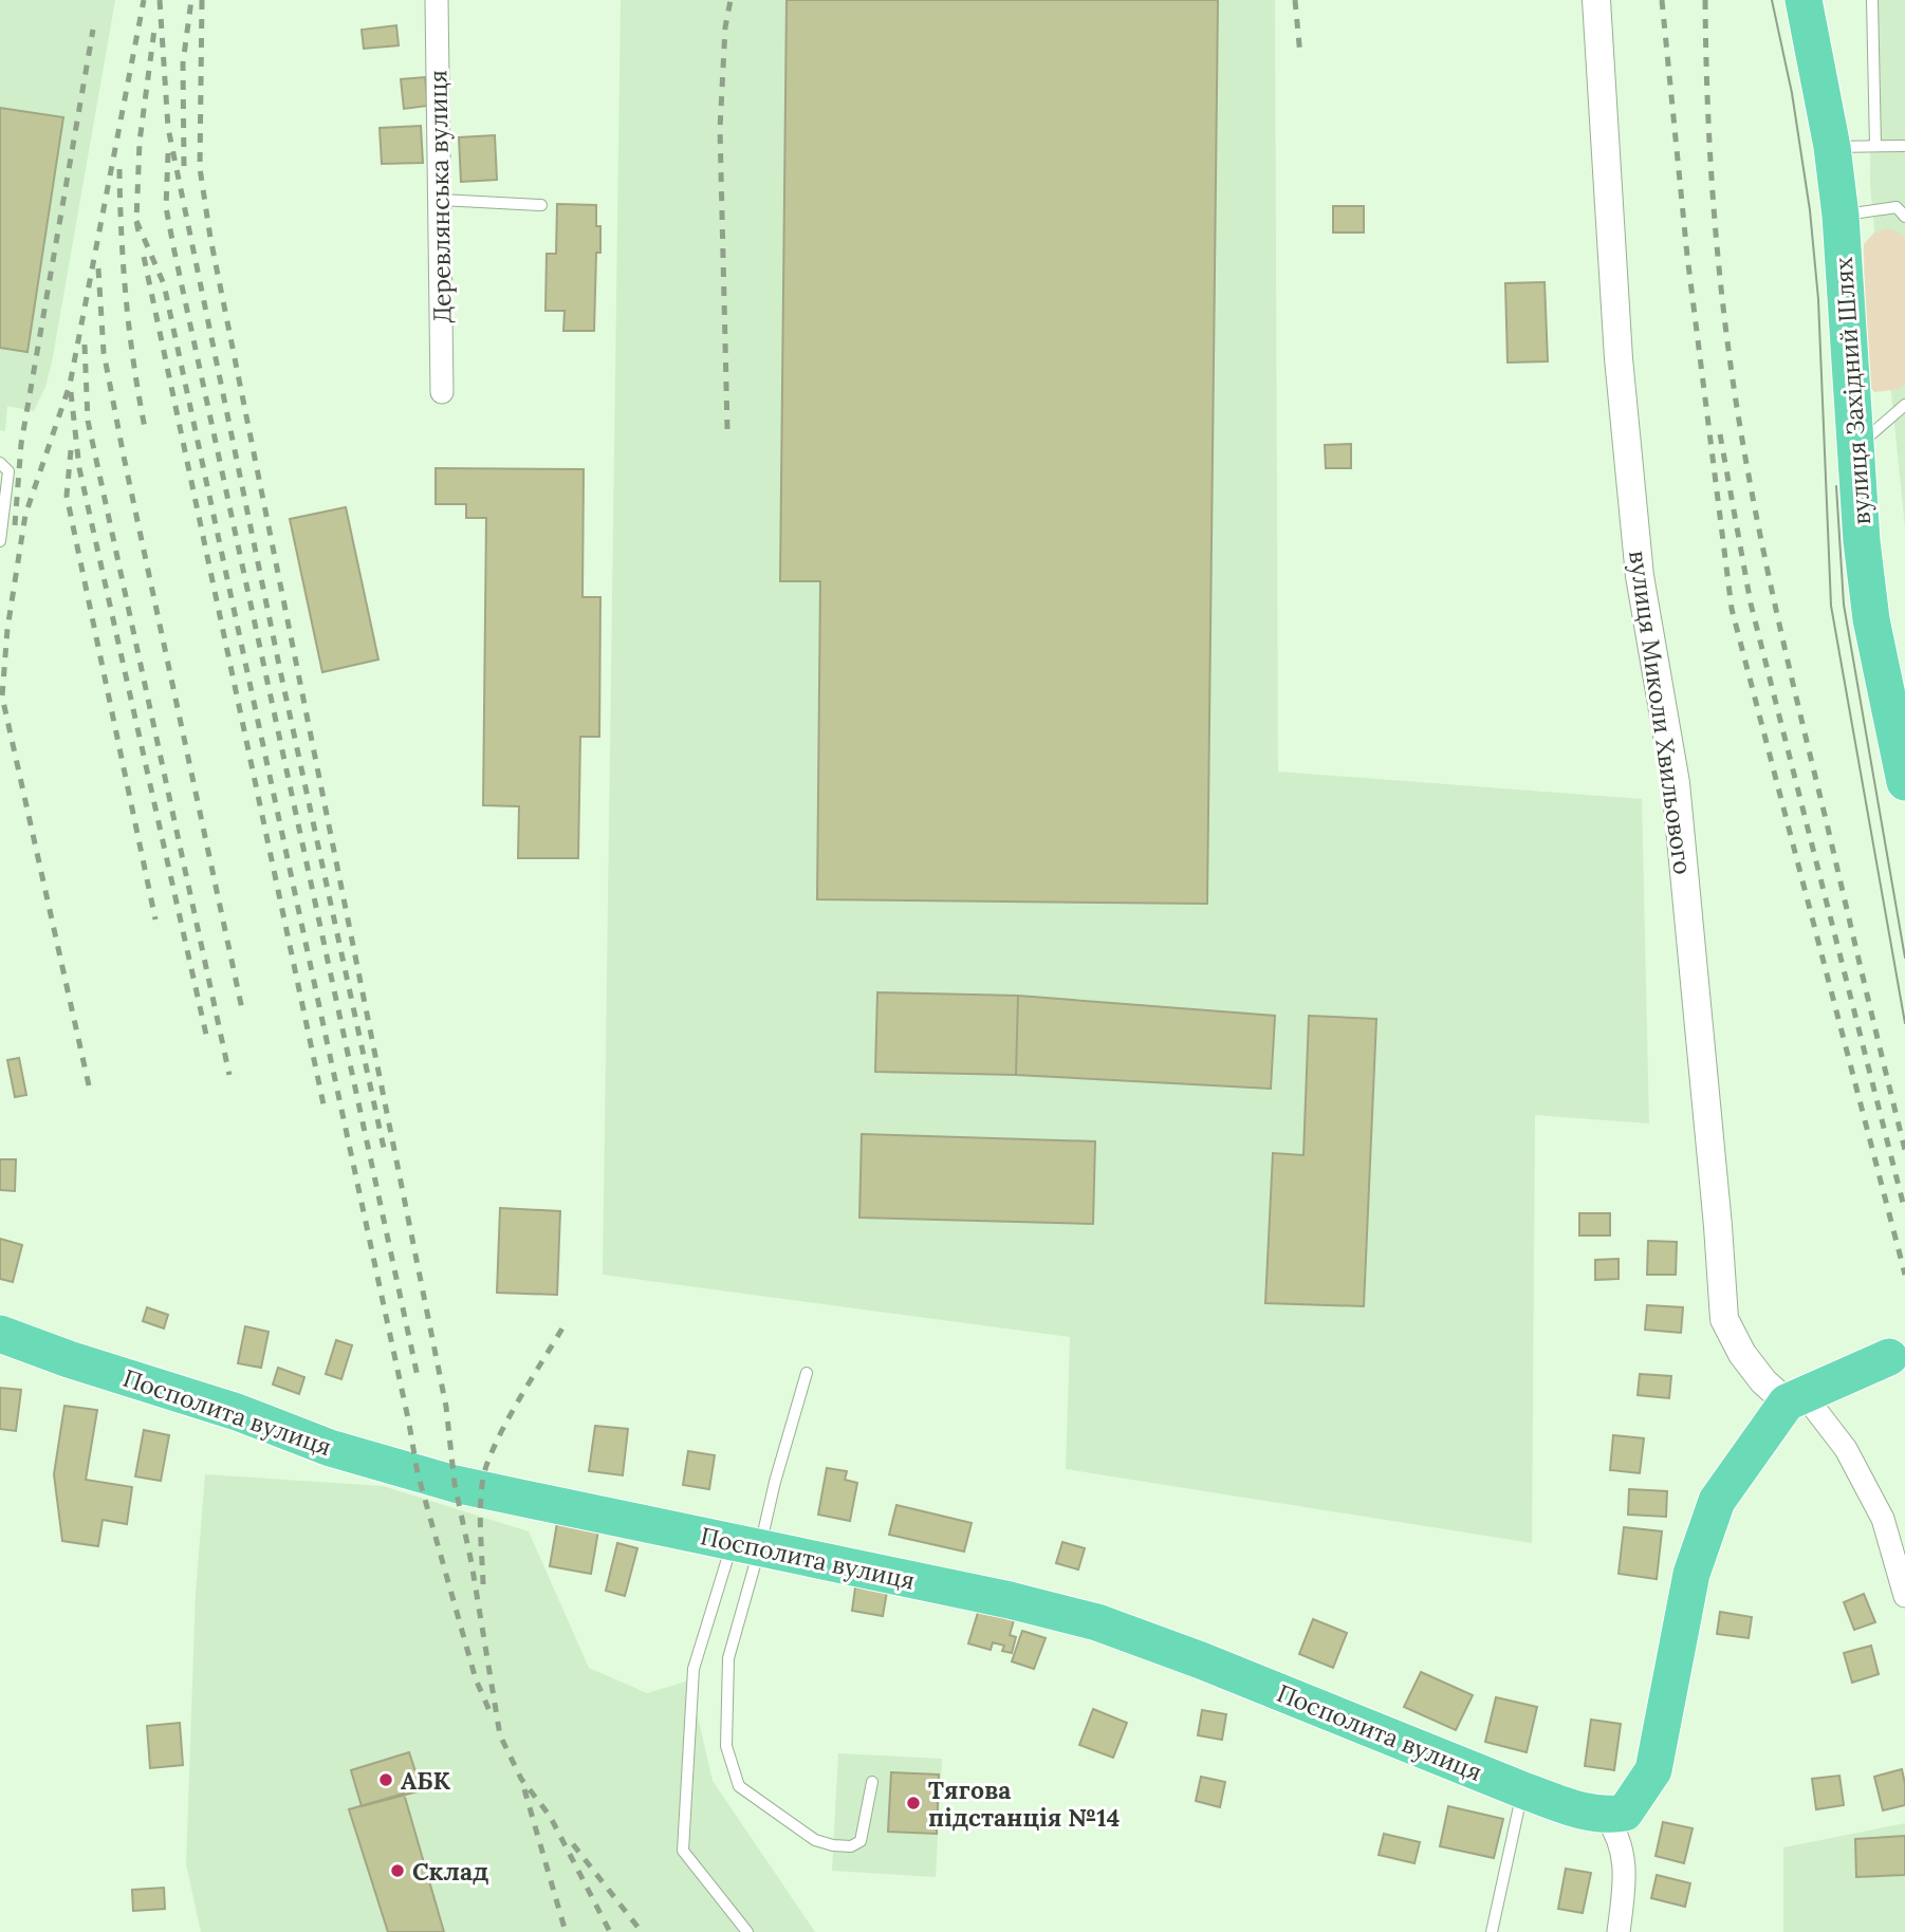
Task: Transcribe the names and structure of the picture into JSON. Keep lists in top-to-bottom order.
{
  "streets": {
    "highway": ["вулиця Західний Шлях", "Посполита вулиця"],
    "street": ["Деревлянська вулиця", "вулиця Миколи Хвильового"]
  },
  "places": ["АБК", "Тягова пiдстанцiя №14", "Склад"]
}
